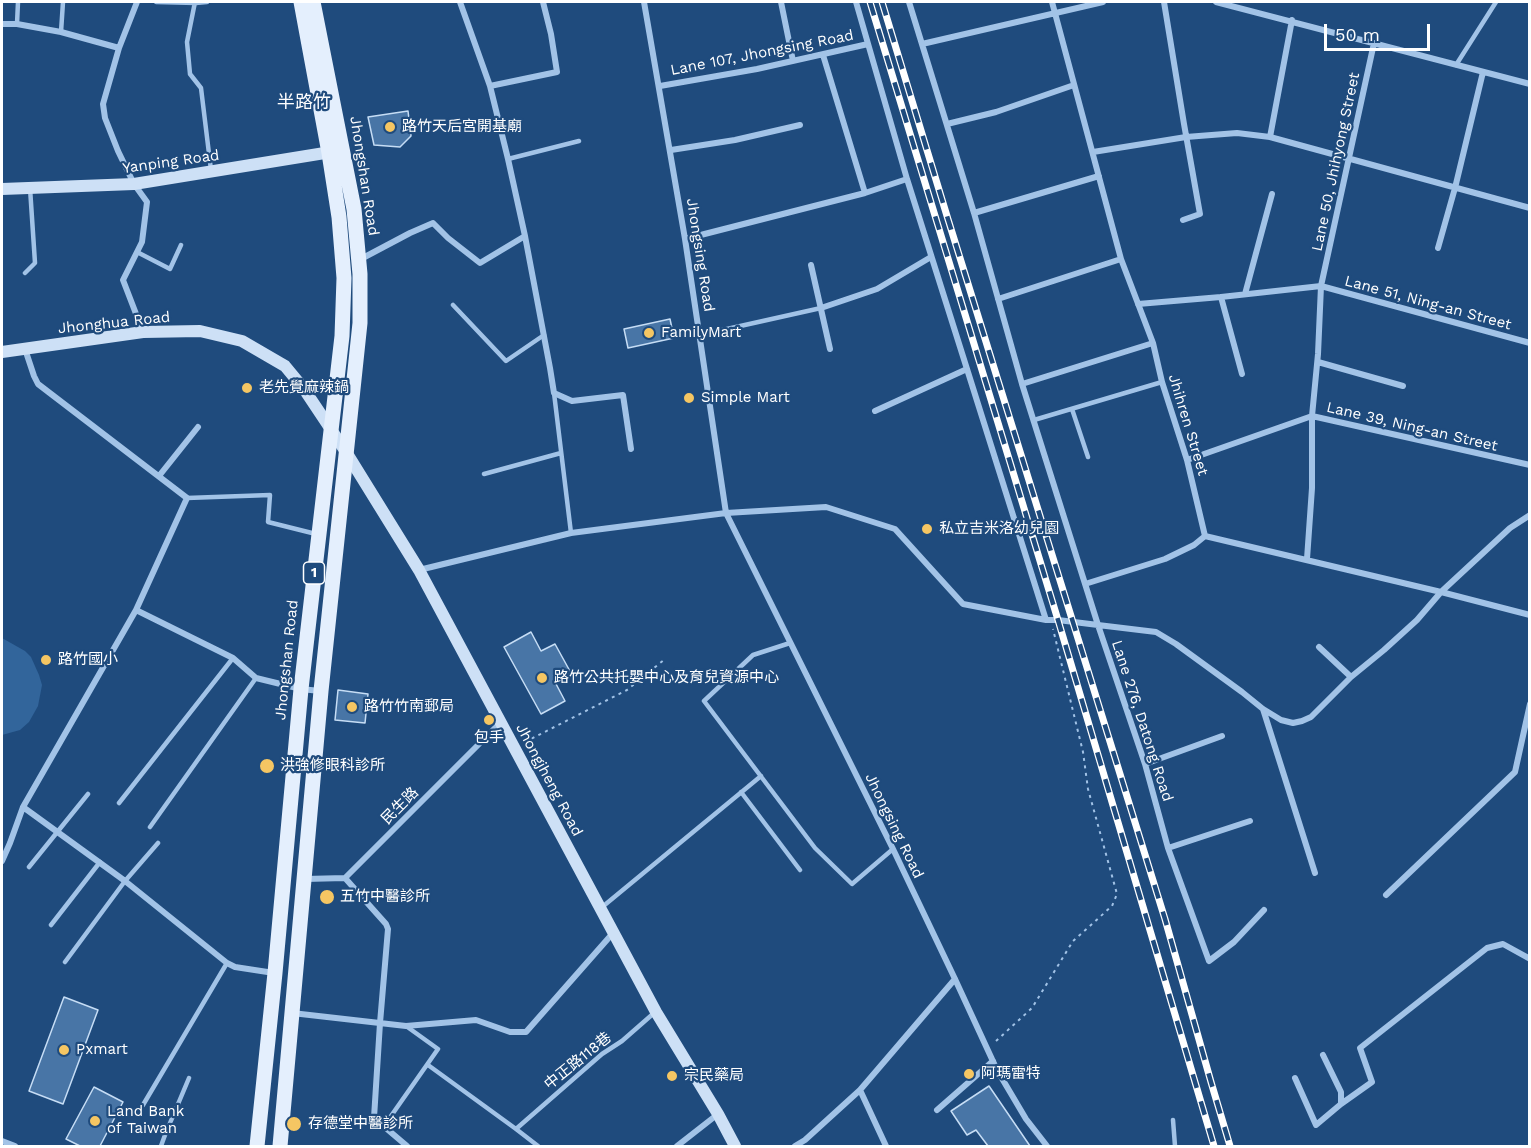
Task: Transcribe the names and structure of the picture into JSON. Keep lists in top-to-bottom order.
{
  "streets": {
    "main road": ["Jhongshan Road", "1"],
    "street": [
      "Lane 107, Jhongsing Road",
      "Yanping Road",
      "Lane 50, Jhihyong Street",
      "Jhongsing Road",
      "Lane 51, Ning-an Street",
      "Jhonghua Road",
      "Jhihren Street",
      "Lane 39, Ning-an Street",
      "Lane 276, Datong Road",
      "Jhongjheng Road",
      "民生路"
    ],
    "lane": ["中正路118巷"]
  },
  "crossings": [
    ["Lane 107, Jhongsing Road", "Jhongsing Road"],
    ["Yanping Road", "Jhongshan Road"],
    ["Lane 50, Jhihyong Street", "Lane 51, Ning-an Street"],
    ["Lane 50, Jhihyong Street", "Lane 39, Ning-an Street"],
    ["Jhongshan Road", "Jhonghua Road"],
    ["Jhongshan Road", "Jhongjheng Road"],
    ["Lane 51, Ning-an Street", "Lane 39, Ning-an Street"],
    ["Jhonghua Road", "Jhongjheng Road"],
    ["Jhongjheng Road", "民生路"],
    ["Jhongjheng Road", "中正路118巷"]
  ],
  "districts": ["半路竹"],
  "places": [
    "路竹天后宮開基廟",
    "FamilyMart",
    "老先覺麻辣鍋",
    "Simple Mart",
    "私立吉米洛幼兒園",
    "路竹國小",
    "路竹公共托嬰中心及育兒資源中心",
    "路竹竹南郵局",
    "包手",
    "洪強修眼科診所",
    "五竹中醫診所",
    "Pxmart",
    "阿瑪雷特",
    "宗民藥局",
    "Land Bank of Taiwan",
    "存德堂中醫診所"
  ],
  "scale_bar": "50 m"
}
